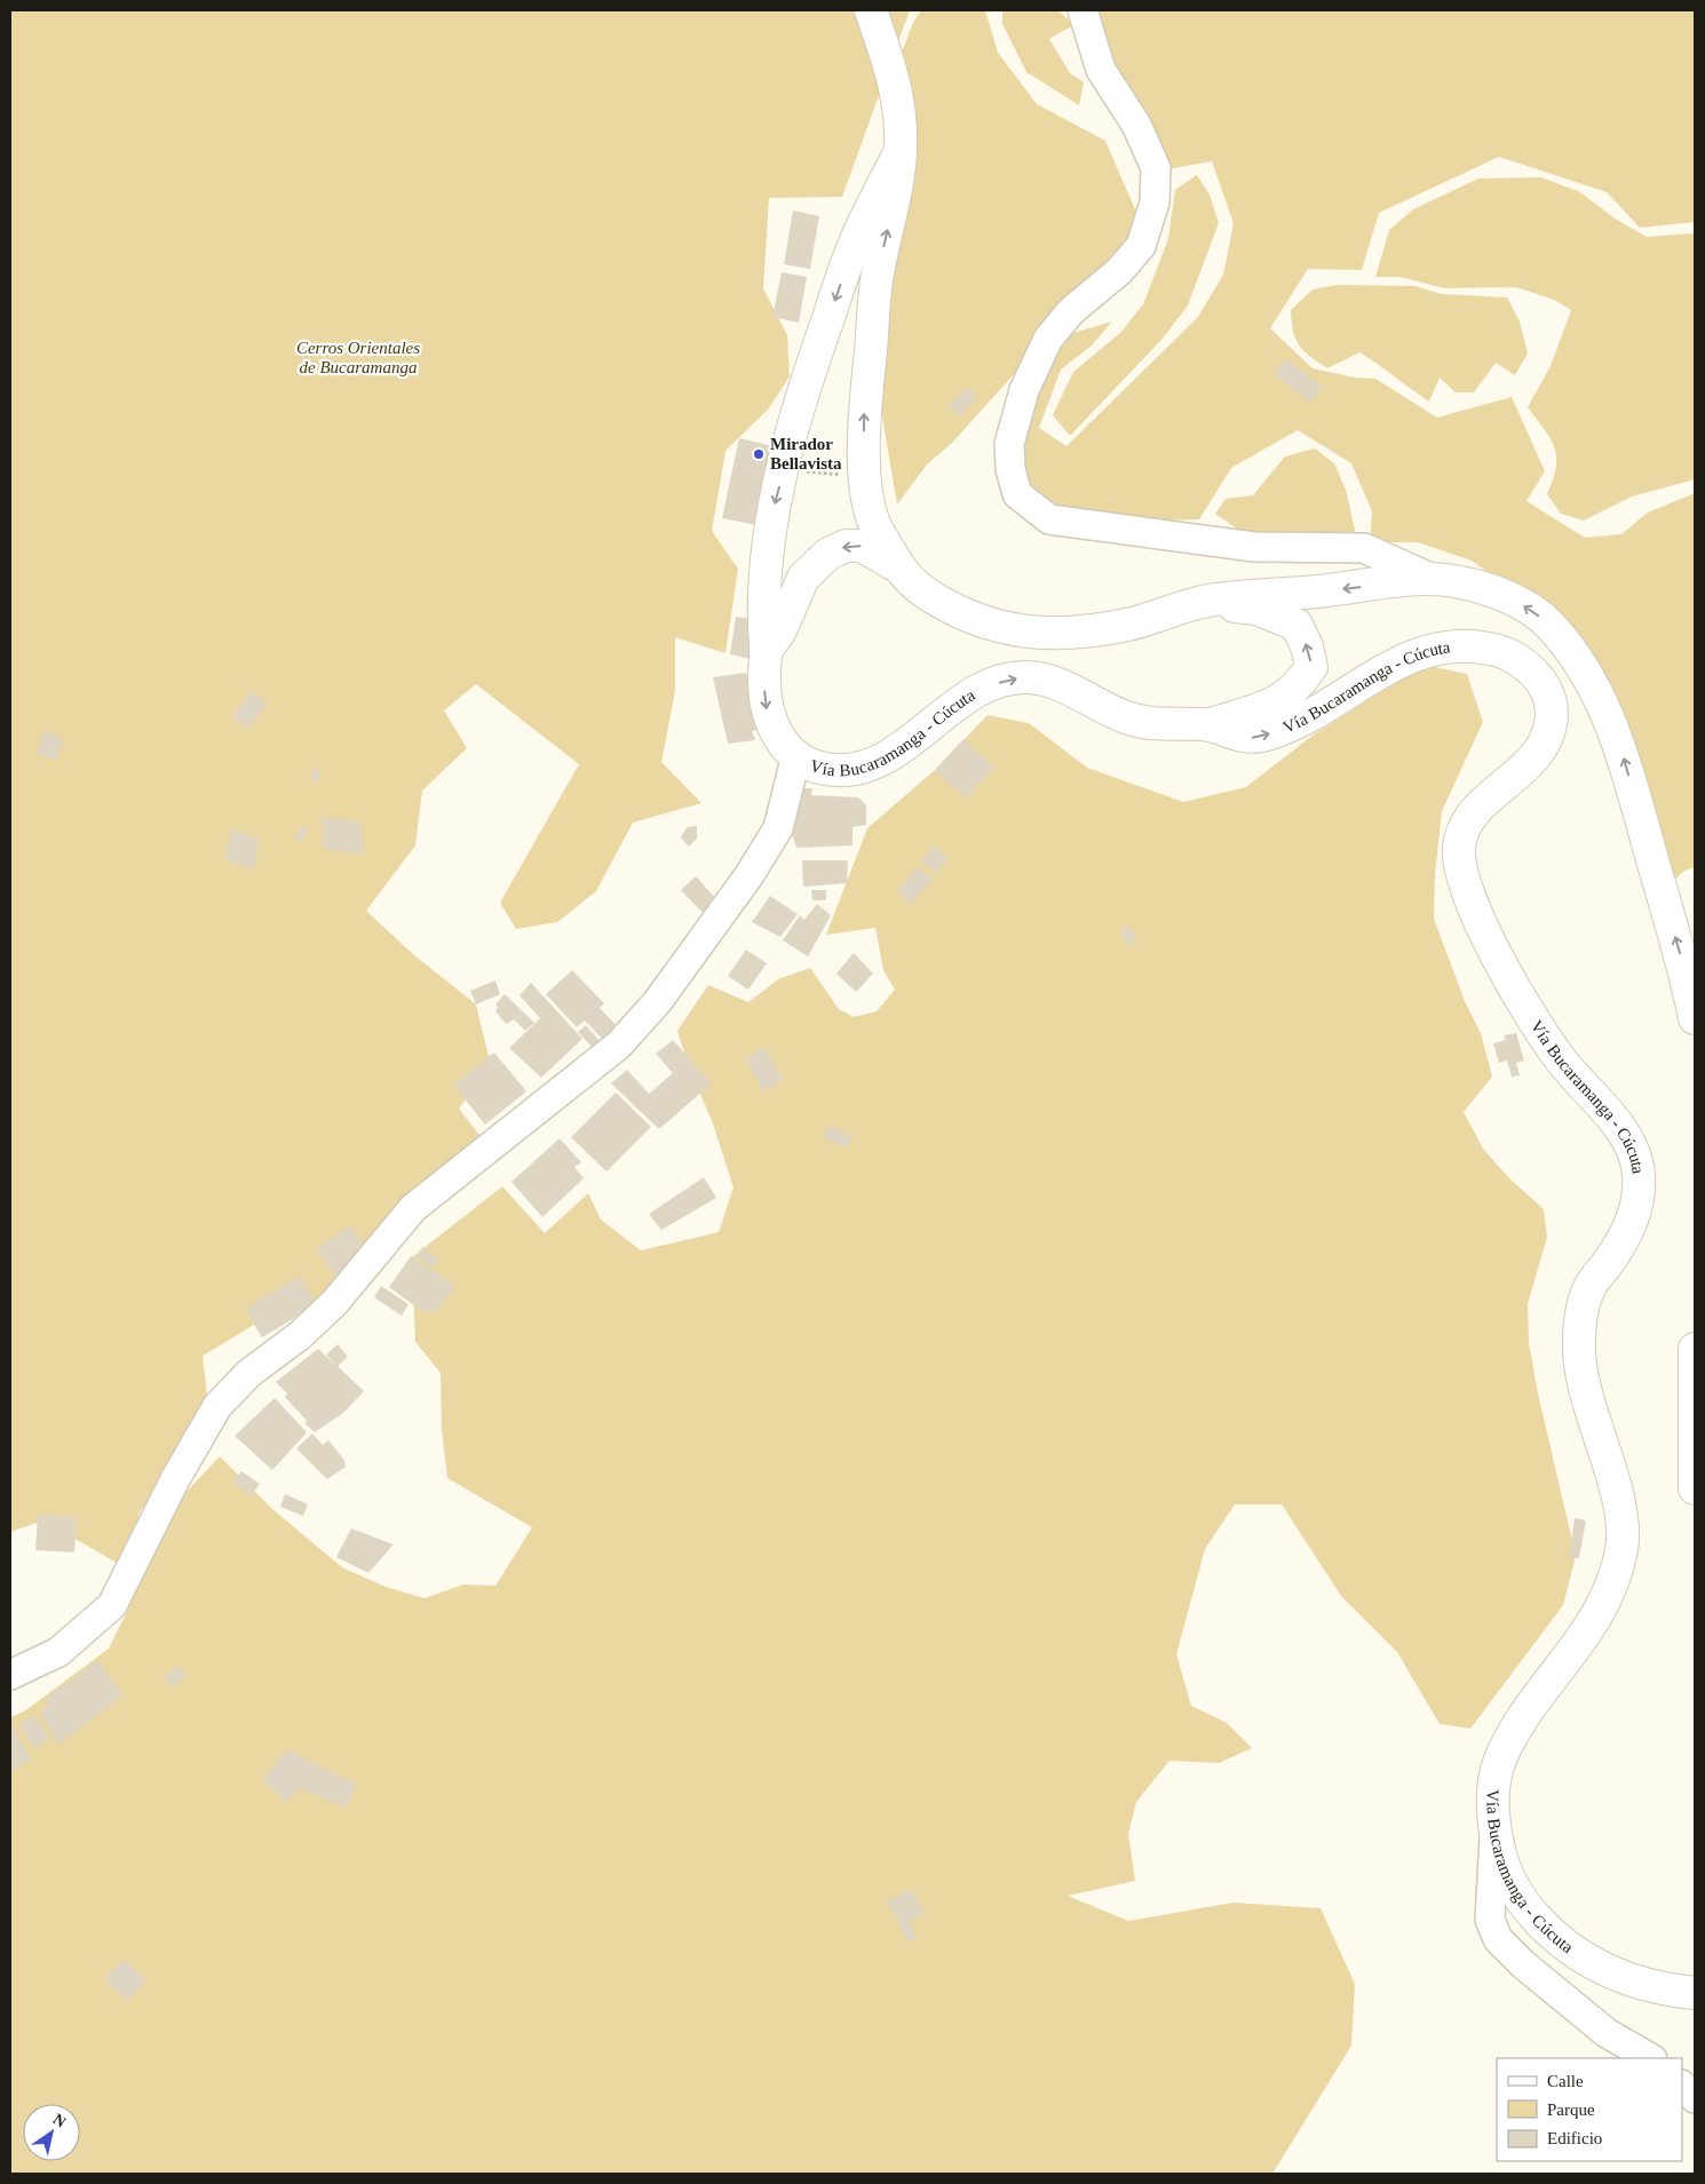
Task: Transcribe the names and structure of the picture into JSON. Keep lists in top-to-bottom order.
{
  "streets": {
    "highway": ["Vía Bucaramanga - Cúcuta"]
  },
  "parks": ["Cerros Orientales de Bucaramanga"],
  "places": ["Mirador Bellavista"],
  "legend": ["Calle", "Parque", "Edificio"],
  "north": "top right"
}
